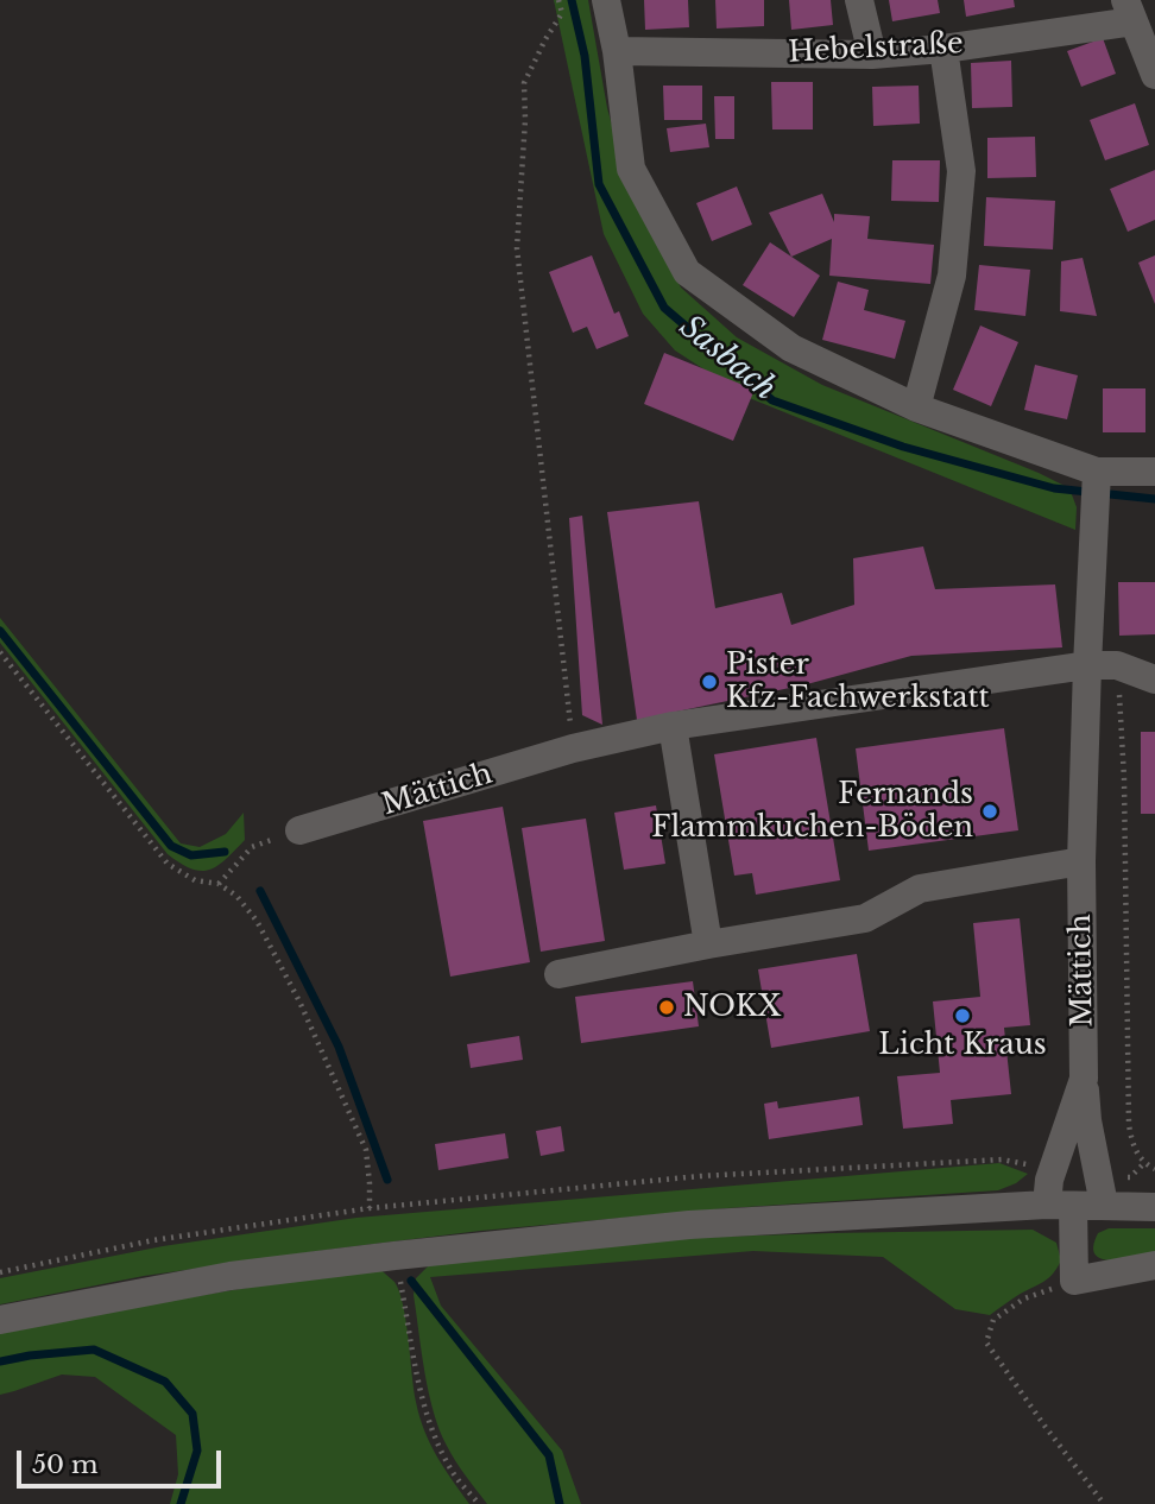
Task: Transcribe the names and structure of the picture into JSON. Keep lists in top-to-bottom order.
{
  "streets": {
    "street": ["Hebelstraße", "Mättich"]
  },
  "water": ["Sasbach"],
  "places": [
    "Pister Kfz-Fachwerkstatt",
    "Fernands Flammkuchen-Böden",
    "NOKX",
    "Licht Kraus"
  ],
  "scale_bar": "50 m"
}
